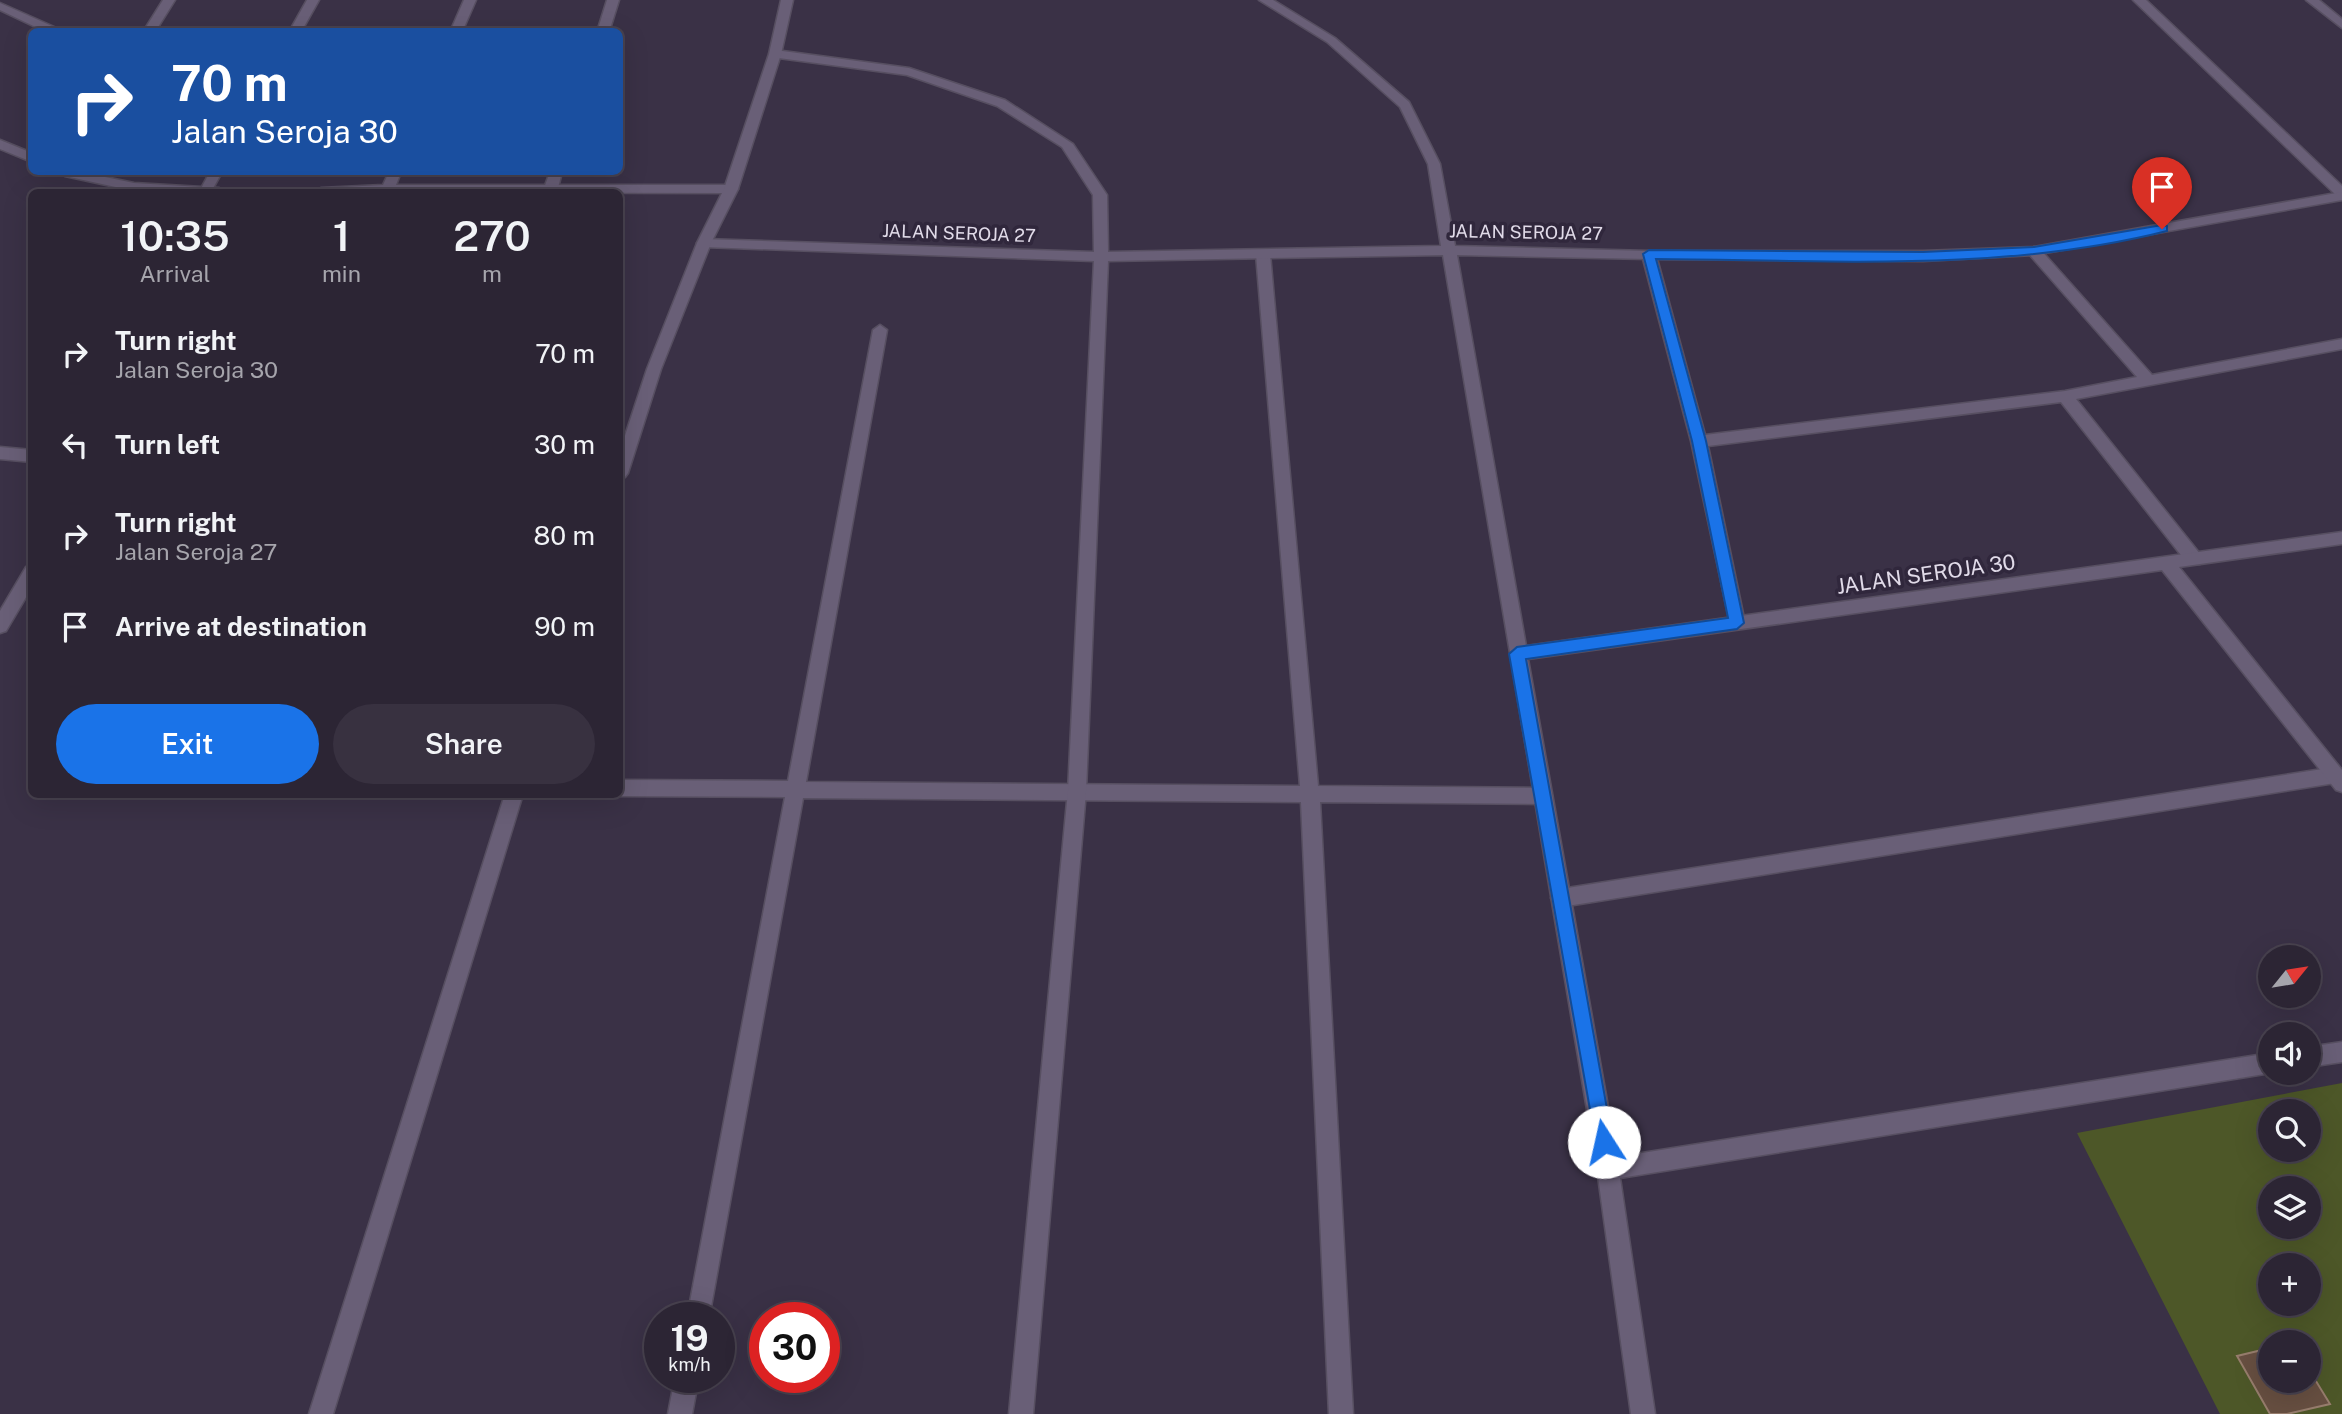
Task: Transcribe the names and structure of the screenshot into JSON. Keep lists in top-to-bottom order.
{
  "streets": {
    "street": ["JALAN SEROJA 27", "JALAN SEROJA 30"]
  },
  "north": "top right",
  "page": {
    "turn": ["70 m", "Jalan Seroja 30"],
    "eta": [
      "10:35",
      "Arrival",
      "1",
      "min",
      "270",
      "m"
    ],
    "list": [
      {
        "name": "Turn right",
        "note": "Jalan Seroja 30",
        "value": "70 m"
      },
      {
        "name": "Turn left",
        "value": "30 m"
      },
      {
        "name": "Turn right",
        "note": "Jalan Seroja 27",
        "value": "80 m"
      },
      {
        "name": "Arrive at destination",
        "value": "90 m"
      }
    ],
    "buttons": ["Exit", "Share"],
    "map_buttons": ["+", "−"],
    "speed": "19 km/h",
    "limit": "30"
  }
}
